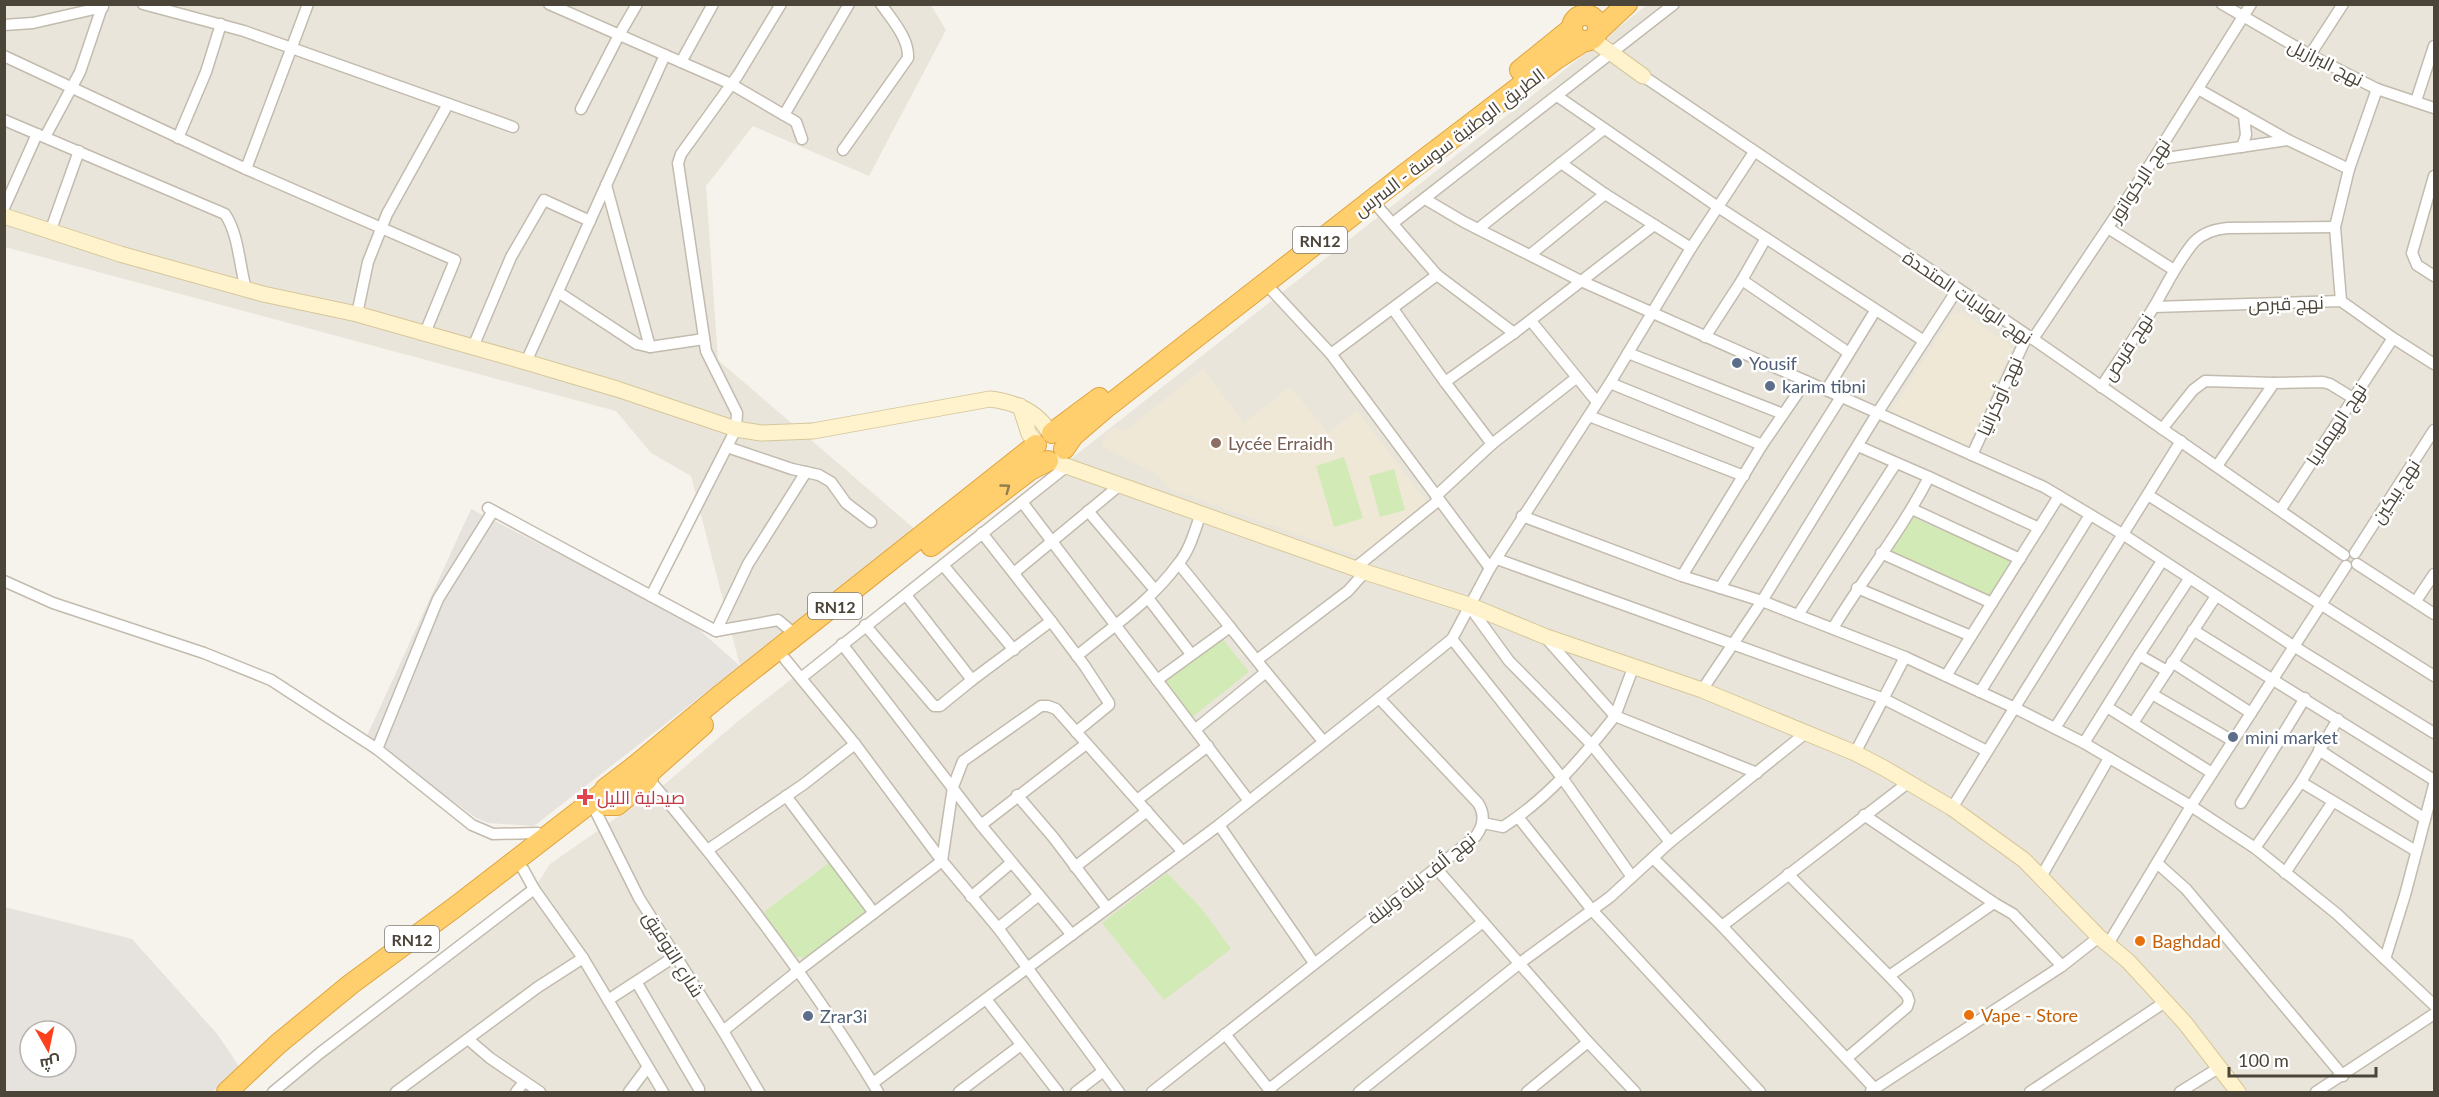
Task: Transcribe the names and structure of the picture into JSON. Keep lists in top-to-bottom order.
{
  "streets": {
    "highway": ["الطريق الوطنية سوسة - السرس", "RN12"],
    "street": [
      "نهج البرازيل",
      "نهج الإكواتور",
      "نهج الولايات المتحدة",
      "نهج قبرص",
      "نهج قربص",
      "نهج أوكرانيا",
      "نهج الهيملايا",
      "نهج بيكين",
      "نهج ألف ليلة وليلة",
      "شارع التوفيق"
    ]
  },
  "crossings": [
    ["نهج البرازيل", "نهج الإكواتور"],
    ["الطريق الوطنية سوسة - السرس", "RN12"],
    ["الطريق الوطنية سوسة - السرس", "نهج الولايات المتحدة"],
    ["نهج الإكواتور", "نهج الولايات المتحدة"],
    ["نهج الإكواتور", "نهج أوكرانيا"],
    ["RN12", "شارع التوفيق"],
    ["نهج الولايات المتحدة", "نهج قربص"],
    ["نهج الولايات المتحدة", "نهج أوكرانيا"],
    ["نهج الولايات المتحدة", "نهج الهيملايا"],
    ["نهج الولايات المتحدة", "نهج بيكين"],
    ["نهج قبرص", "نهج قربص"],
    ["نهج قبرص", "نهج الهيملايا"]
  ],
  "places": {
    "other": [
      "Yousif",
      "karim tibni",
      "Lycée Erraidh",
      "mini market",
      "Baghdad",
      "Vape - Store",
      "Zrar3i"
    ],
    "health": ["صيدلية الليل"]
  },
  "scale_bar": "100 m",
  "north": "bottom"
}
